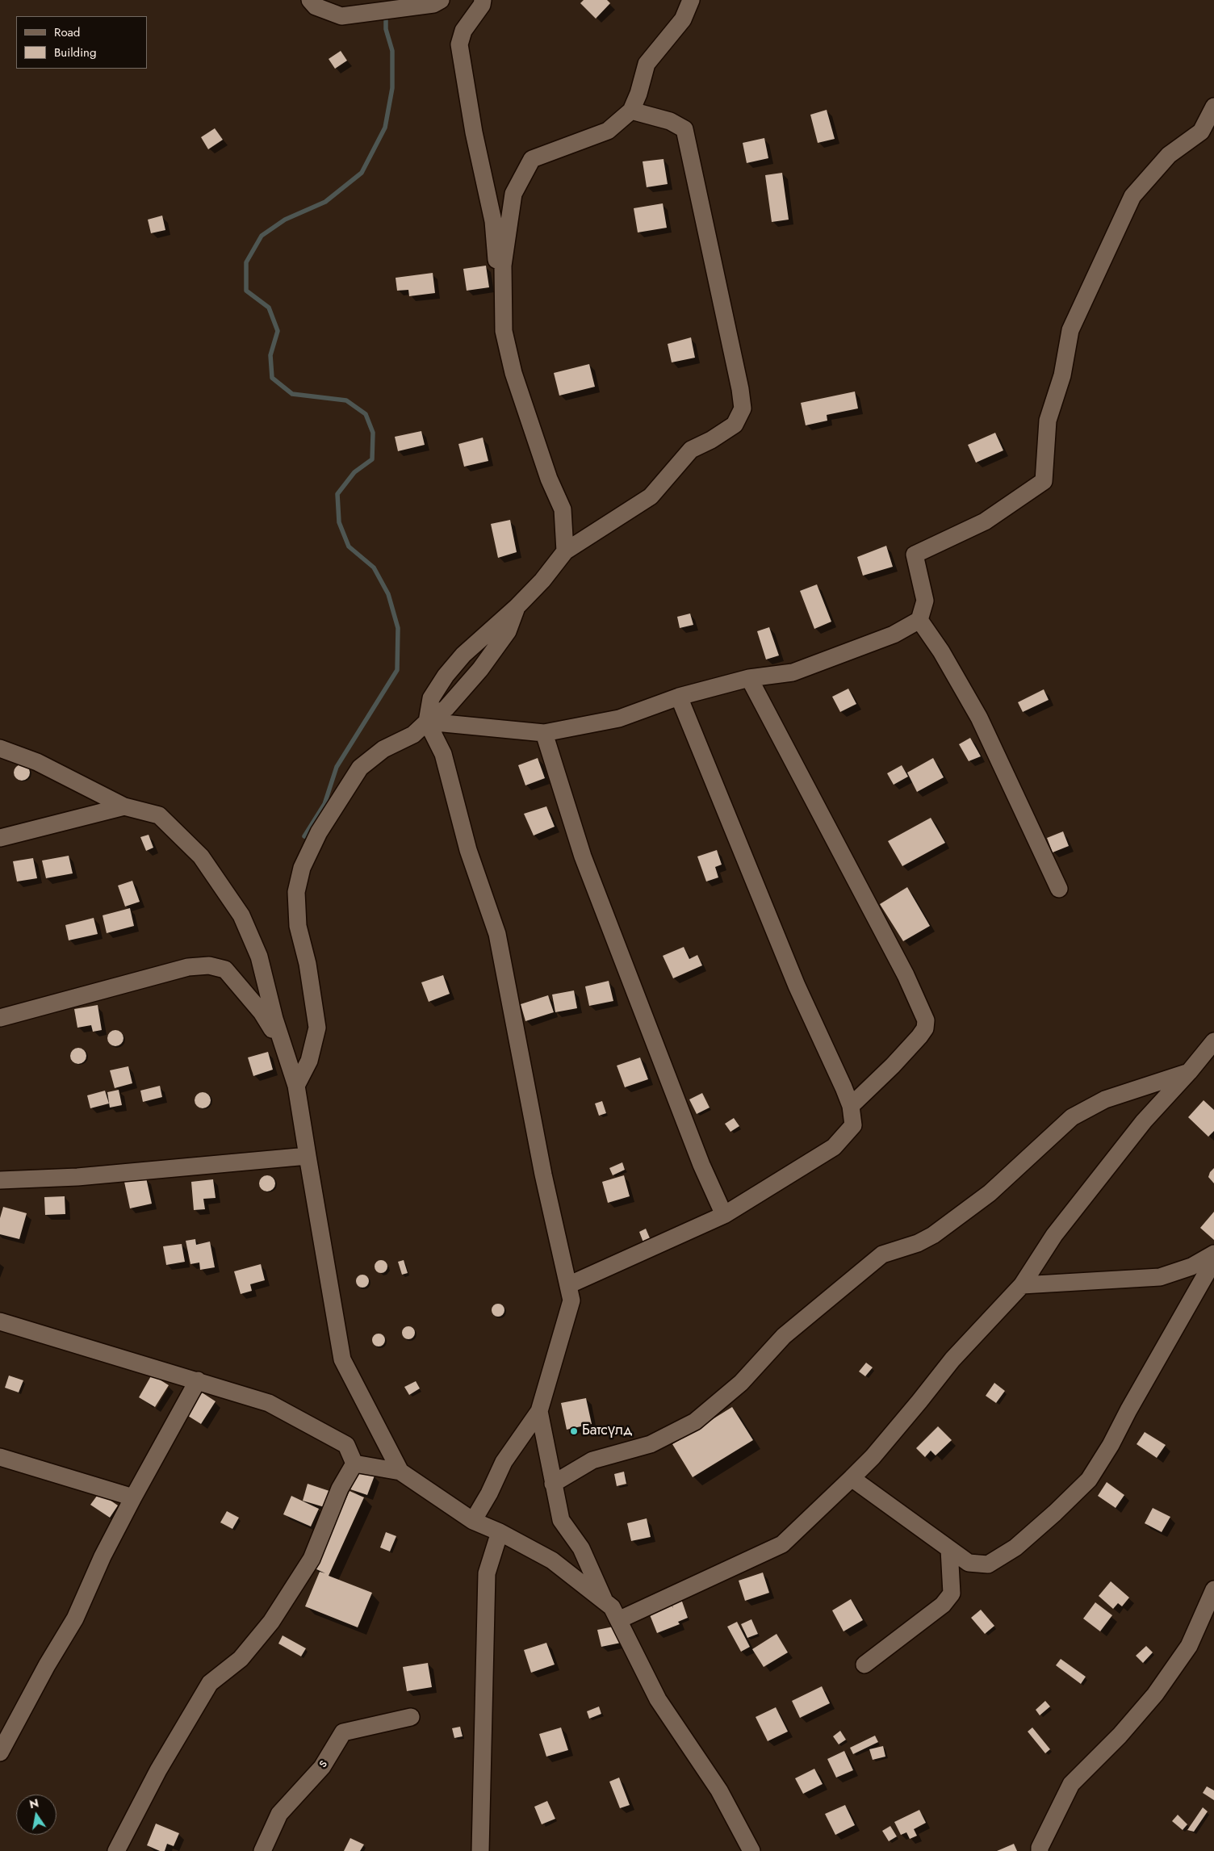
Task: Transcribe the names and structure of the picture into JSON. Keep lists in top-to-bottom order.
{
  "streets": {
    "street": ["s"]
  },
  "places": ["Батсүлд"],
  "legend": ["Road", "Building"],
  "north": "top"
}
